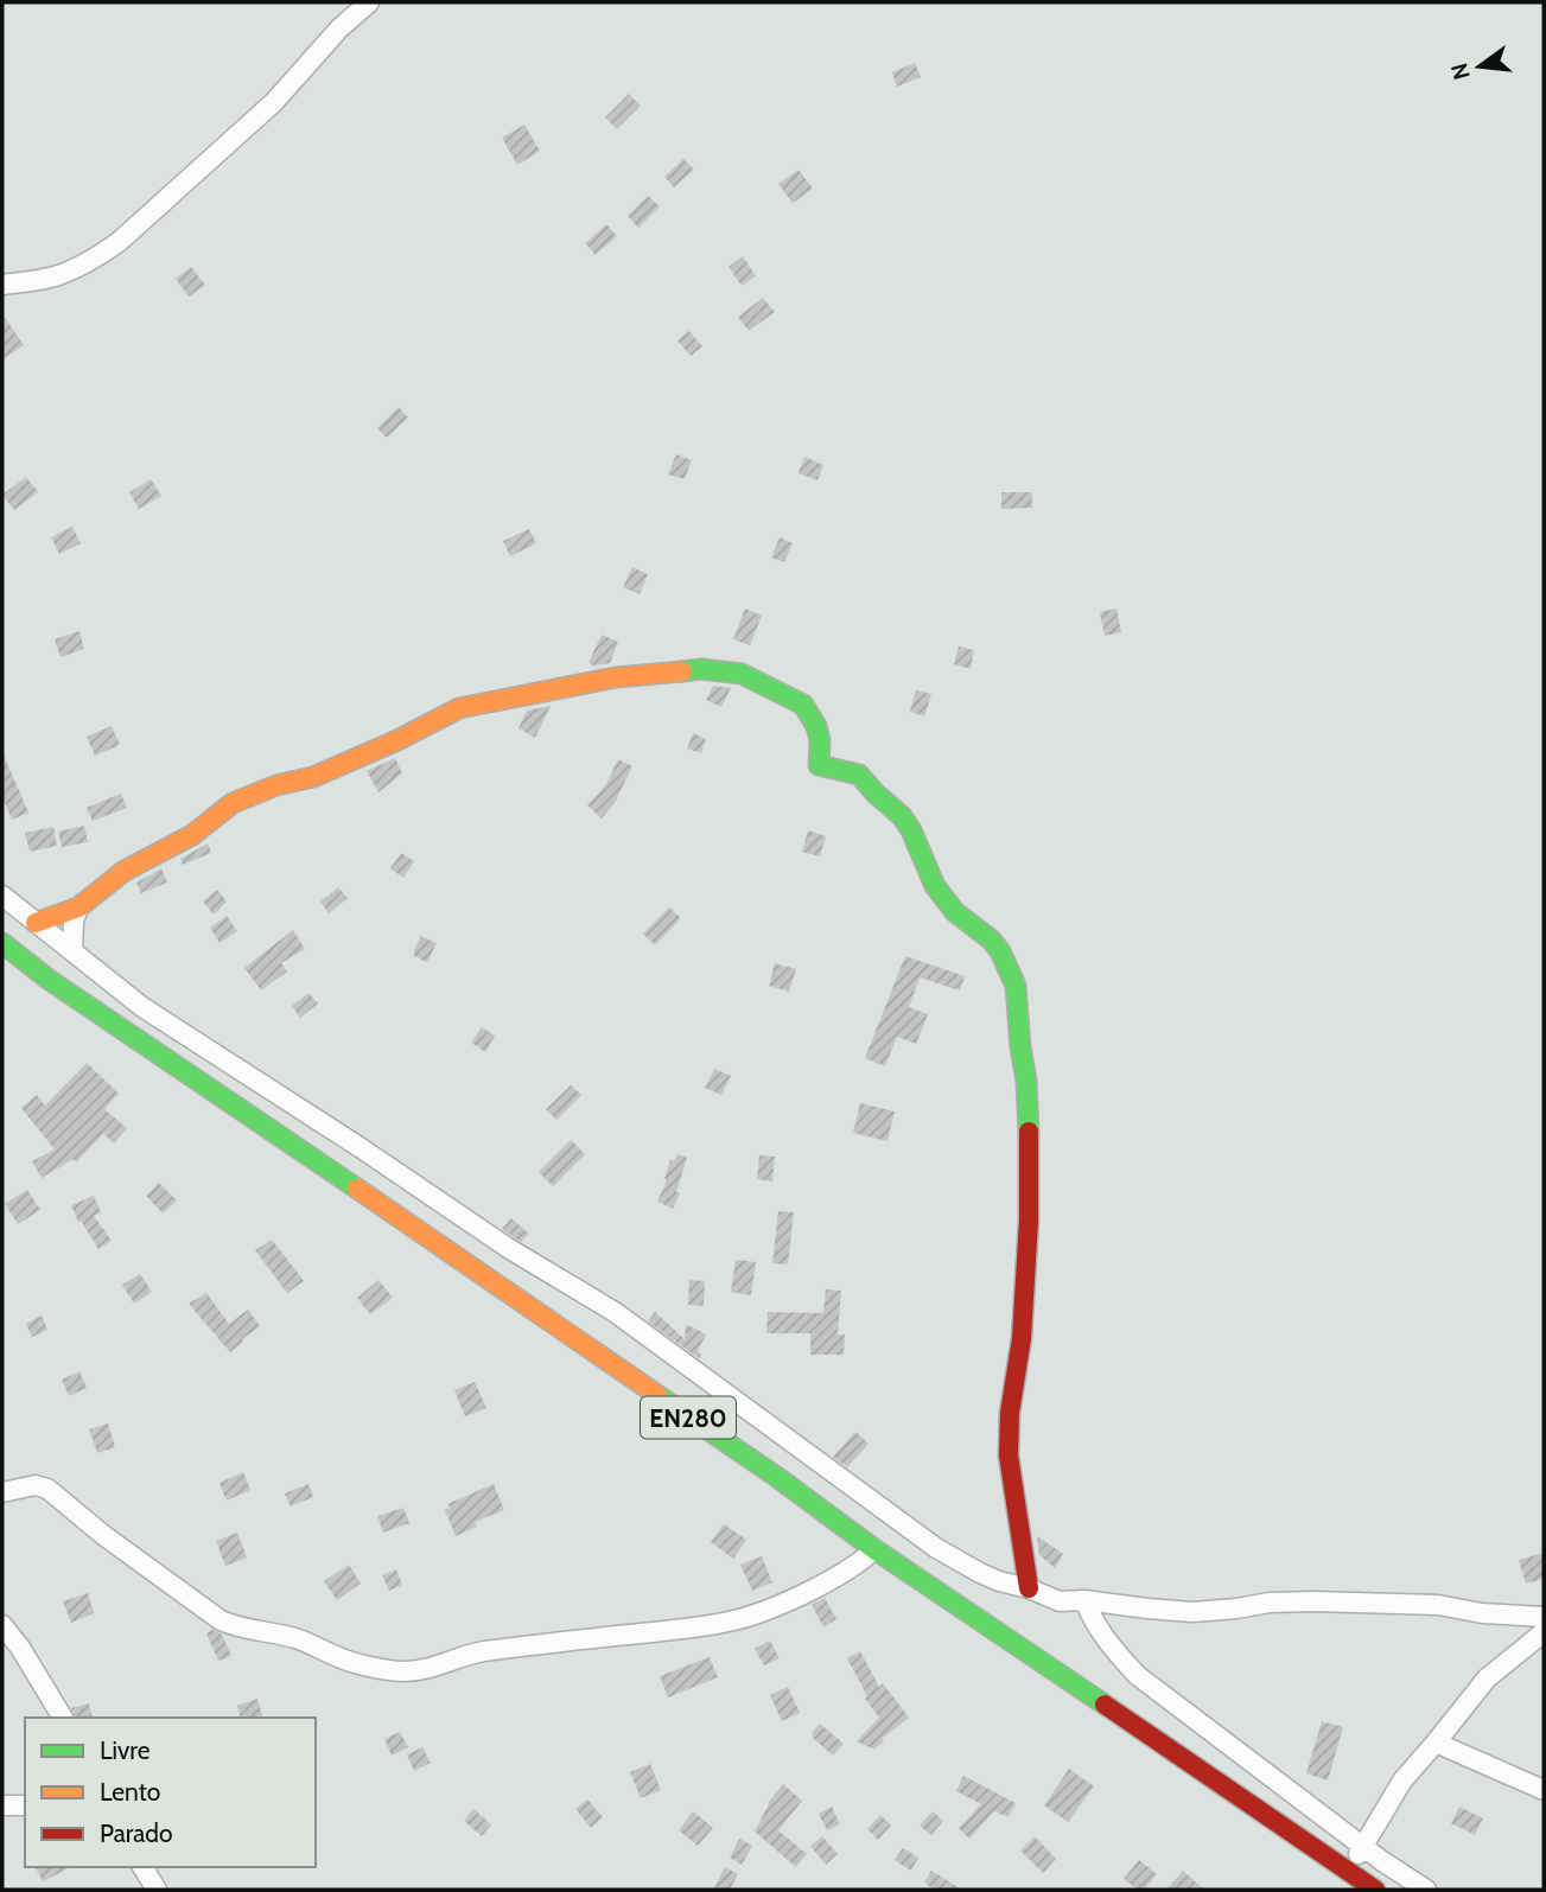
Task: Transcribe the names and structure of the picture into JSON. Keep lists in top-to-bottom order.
{
  "streets": {
    "street": ["EN280"]
  },
  "legend": ["Livre", "Lento", "Parado"],
  "north": "left"
}
